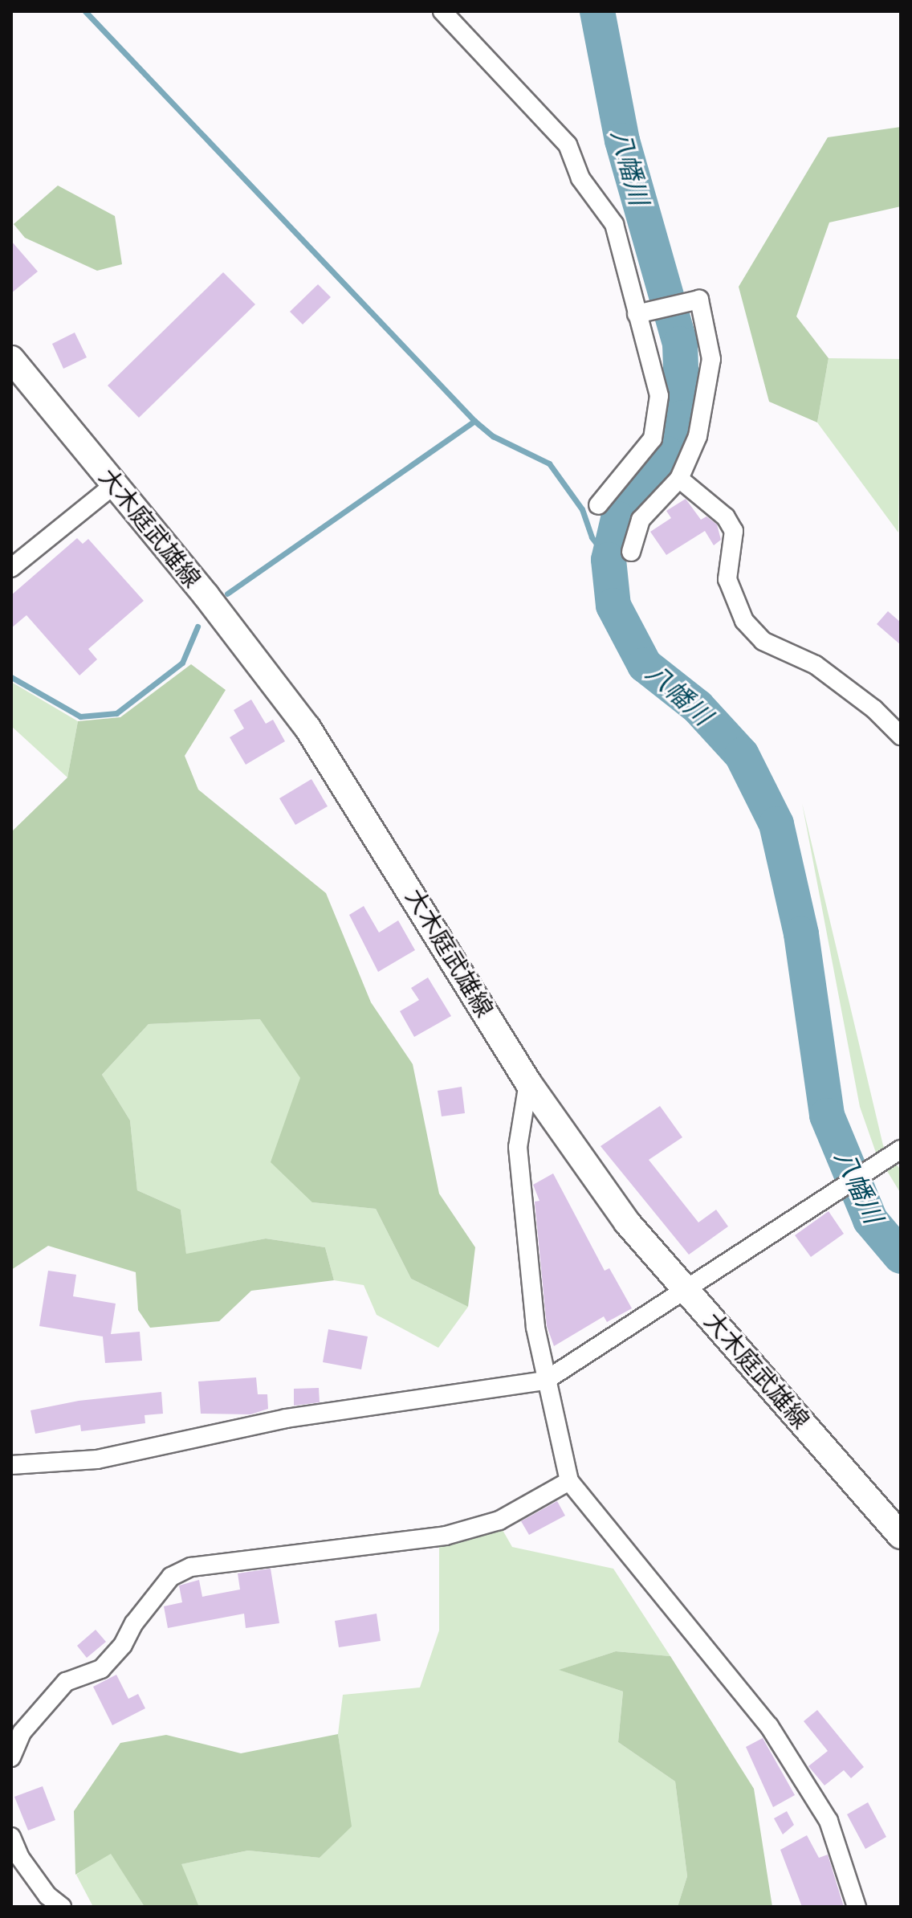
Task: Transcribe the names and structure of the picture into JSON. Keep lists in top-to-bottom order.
{
  "streets": {
    "main road": ["大木庭武雄線"]
  },
  "water": ["八幡川"]
}
